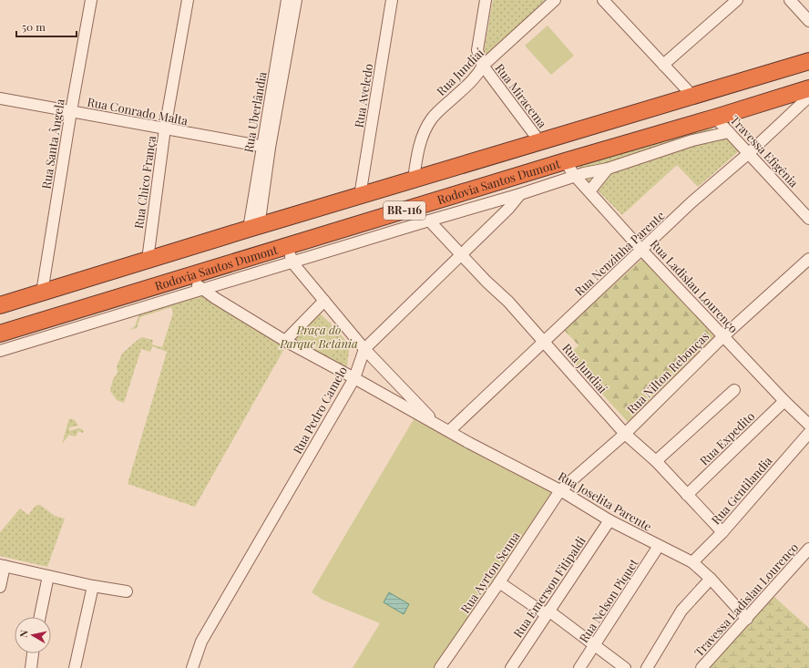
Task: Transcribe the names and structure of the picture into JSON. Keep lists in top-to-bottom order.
{
  "streets": {
    "highway": ["Rodovia Santos Dumont", "BR-116"],
    "street": [
      "Rua Jundiaí",
      "Rua Aveledo",
      "Rua Miracema",
      "Rua Conrado Malta",
      "Rua Uberlândia",
      "Rua Santa Ângela",
      "Travessa Efigênia",
      "Rua Chico França",
      "Rua Nenzinha Parente",
      "Rua Ladislau Lourenço",
      "Rua Nilton Rebouças",
      "Rua Pedro Camelo",
      "Rua Expedito",
      "Rua Gentilandia",
      "Rua Joselita Parente",
      "Rua Ayrton Senna",
      "Rua Emerson Fitipaldi",
      "Travessa Ladislau Lourenço",
      "Rua Nelson Piquet"
    ]
  },
  "crossings": [
    ["Rua Jundiaí", "Rua Miracema"],
    ["Rua Jundiaí", "BR-116"],
    ["Rua Jundiaí", "Rua Nenzinha Parente"],
    ["Rua Jundiaí", "Rua Nilton Rebouças"],
    ["Rua Jundiaí", "Rua Pedro Camelo"],
    ["Rua Jundiaí", "Rua Expedito"],
    ["Rua Jundiaí", "Rua Gentilandia"],
    ["Rua Aveledo", "BR-116"],
    ["Rua Miracema", "BR-116"],
    ["Rua Conrado Malta", "Rua Uberlândia"],
    ["Rua Conrado Malta", "Rua Santa Ângela"],
    ["Rua Conrado Malta", "Rua Chico França"],
    ["Rua Uberlândia", "BR-116"],
    ["Rua Santa Ângela", "BR-116"],
    ["Travessa Efigênia", "Rodovia Santos Dumont"],
    ["Travessa Efigênia", "Rua Nenzinha Parente"],
    ["Rodovia Santos Dumont", "Rua Ladislau Lourenço"],
    ["Rodovia Santos Dumont", "Rua Joselita Parente"],
    ["Rua Chico França", "BR-116"],
    ["Rua Nenzinha Parente", "Rua Ladislau Lourenço"],
    ["Rua Nenzinha Parente", "Rua Joselita Parente"],
    ["Rua Ladislau Lourenço", "Rua Nilton Rebouças"],
    ["Rua Ladislau Lourenço", "Rua Expedito"],
    ["Rua Nilton Rebouças", "Rua Joselita Parente"],
    ["Rua Nilton Rebouças", "Rua Ayrton Senna"],
    ["Rua Pedro Camelo", "Rua Joselita Parente"],
    ["Rua Gentilandia", "Rua Joselita Parente"],
    ["Rua Joselita Parente", "Rua Ayrton Senna"],
    ["Rua Joselita Parente", "Rua Emerson Fitipaldi"],
    ["Rua Joselita Parente", "Travessa Ladislau Lourenço"],
    ["Rua Joselita Parente", "Rua Nelson Piquet"]
  ],
  "parks": ["Praça do Parque Betânia"],
  "scale_bar": "50 m",
  "north": "left"
}
